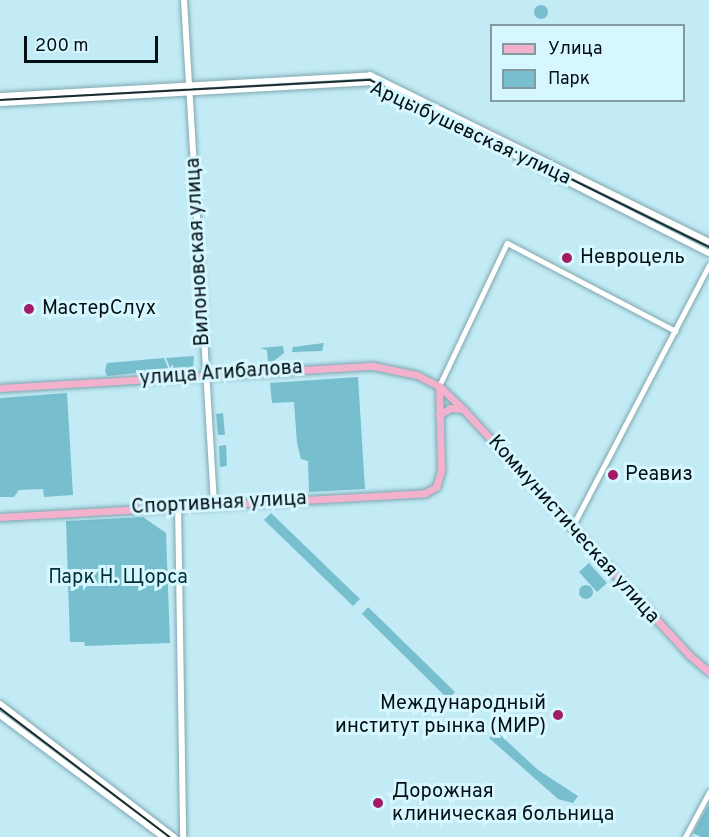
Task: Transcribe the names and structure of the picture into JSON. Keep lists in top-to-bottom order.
{
  "streets": {
    "main road": [
      "Арцыбушевская улица",
      "Вилоновская улица",
      "улица Агибалова",
      "Спортивная улица",
      "Коммунистическая улица"
    ]
  },
  "crossings": [
    ["Арцыбушевская улица", "Вилоновская улица"],
    ["Вилоновская улица", "улица Агибалова"],
    ["Вилоновская улица", "Спортивная улица"],
    ["улица Агибалова", "Коммунистическая улица"]
  ],
  "parks": ["Парк Н. Щорса"],
  "places": [
    "Невроцель",
    "МастерСлух",
    "Реавиз",
    "Международный институт рынка (МИР)",
    "Дорожная клиническая больница"
  ],
  "legend": ["Улица", "Парк"],
  "scale_bar": "200 m"
}
